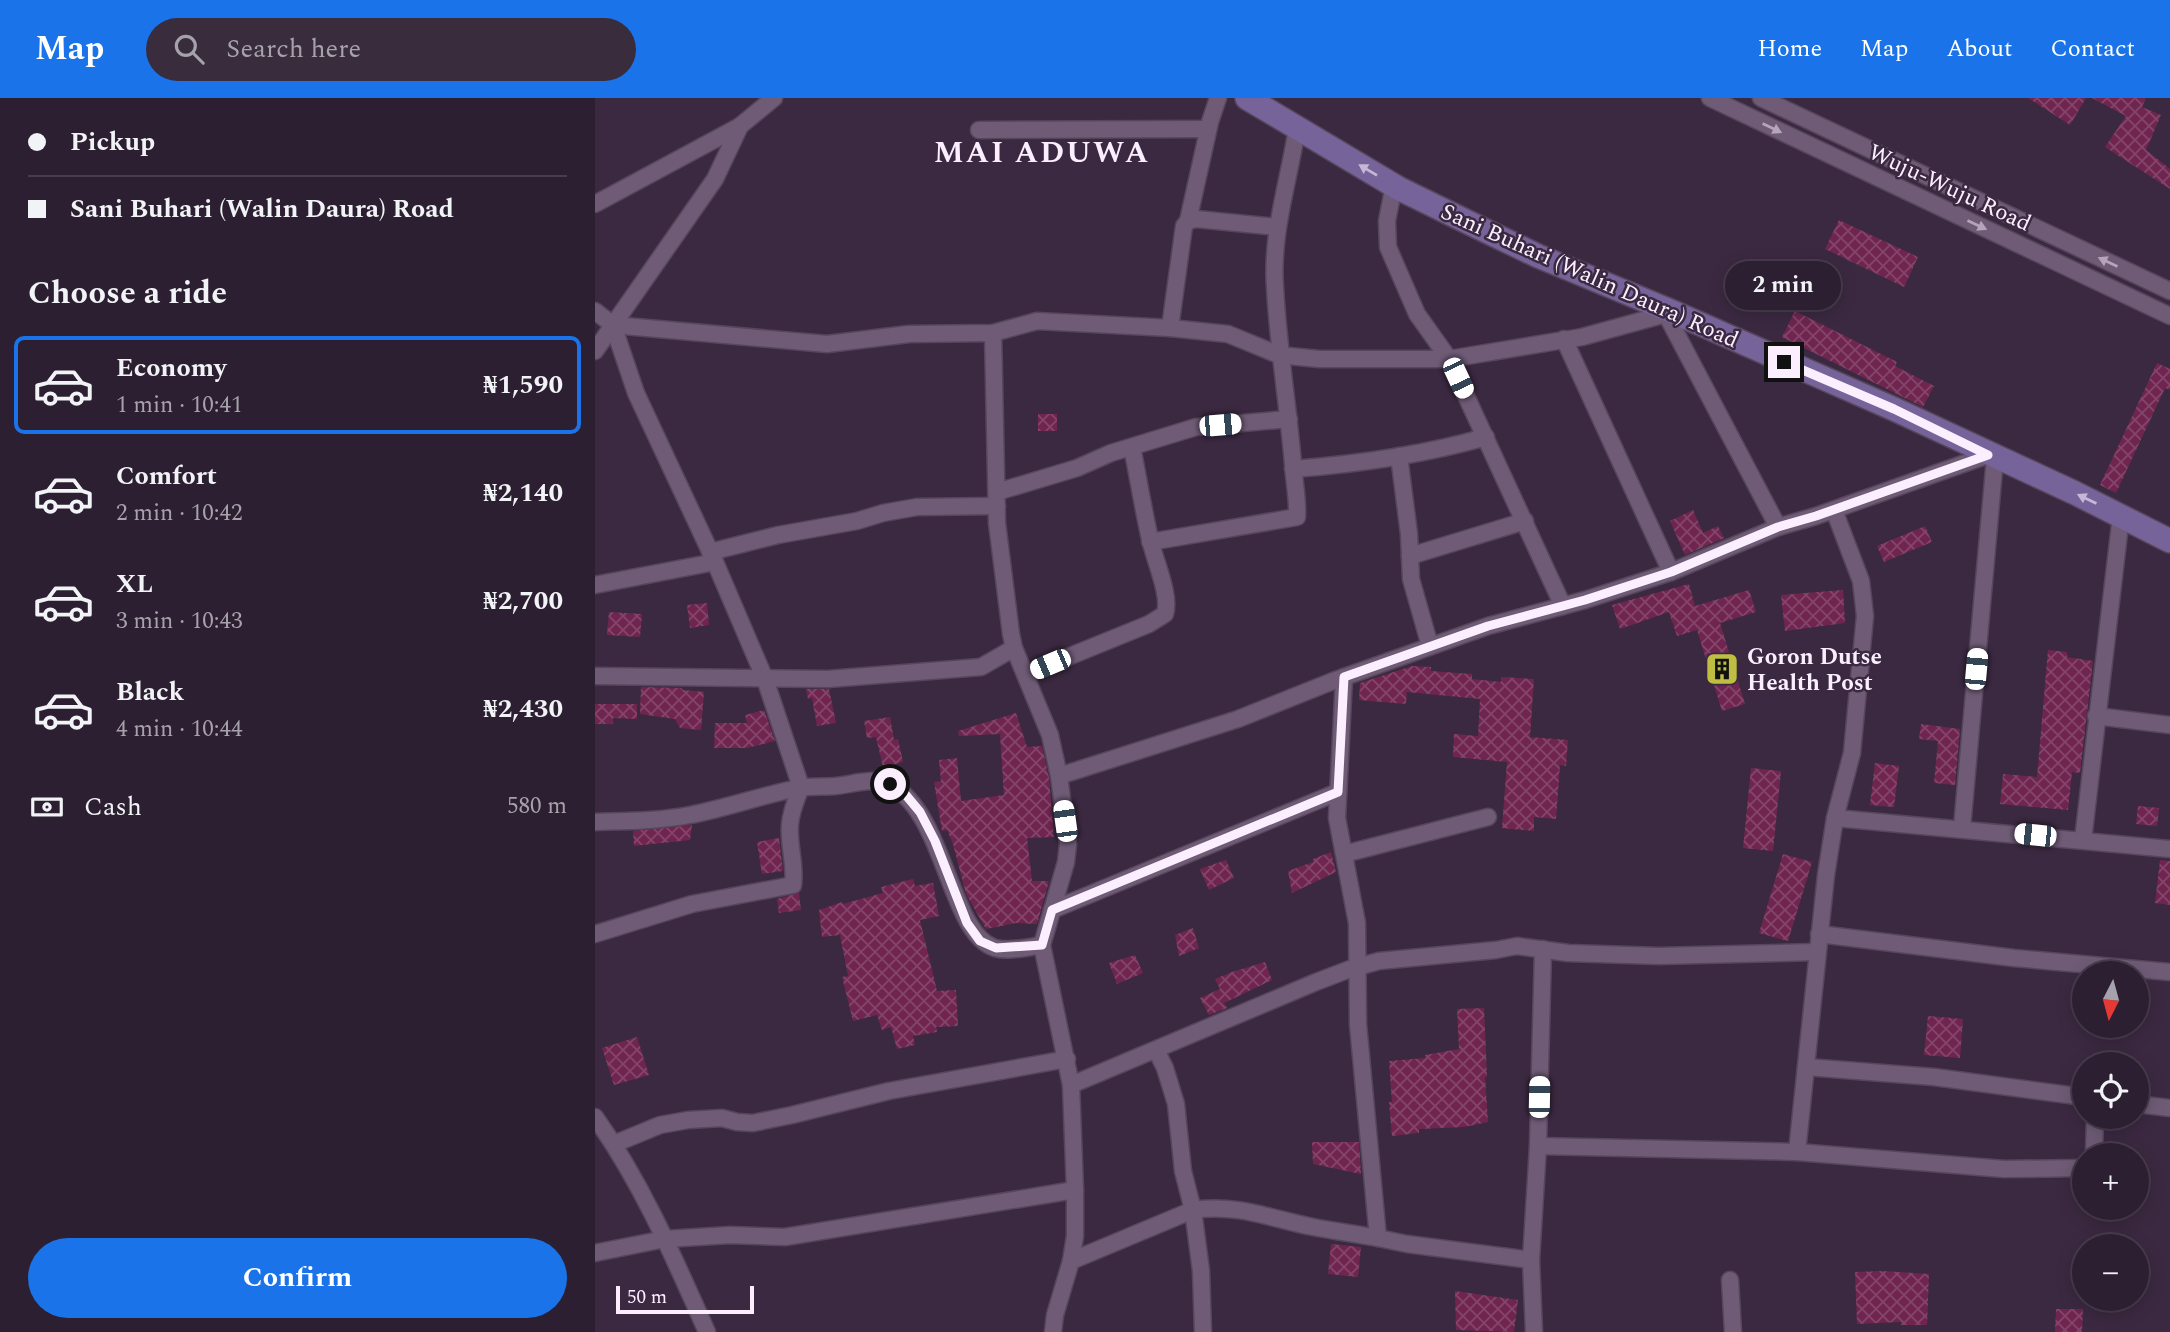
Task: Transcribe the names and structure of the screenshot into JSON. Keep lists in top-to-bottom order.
{
  "streets": {
    "street": ["Wuju-Wuju Road", "Sani Buhari (Walin Daura) Road"]
  },
  "districts": ["MAI ADUWA"],
  "places": {
    "building": ["Goron Dutse Health Post"]
  },
  "scale_bar": "50 m",
  "north": "bottom",
  "page": {
    "header": "Map",
    "search": "Search here",
    "nav": [
      "Home",
      "Map",
      "About",
      "Contact"
    ],
    "banner": ["Pickup", "Sani Buhari (Walin Daura) Road"],
    "heading": "Choose a ride",
    "bubble": "2 min",
    "list": [
      {
        "name": "Economy",
        "note": "1 min · 10:41",
        "value": "₦1,590"
      },
      {
        "name": "Comfort",
        "note": "2 min · 10:42",
        "value": "₦2,140"
      },
      {
        "name": "XL",
        "note": "3 min · 10:43",
        "value": "₦2,700"
      },
      {
        "name": "Black",
        "note": "4 min · 10:44",
        "value": "₦2,430"
      }
    ],
    "pay": ["Cash", "580 m"],
    "map_buttons": ["+", "−"],
    "buttons": "Confirm",
    "scale": "50 m"
  }
}
